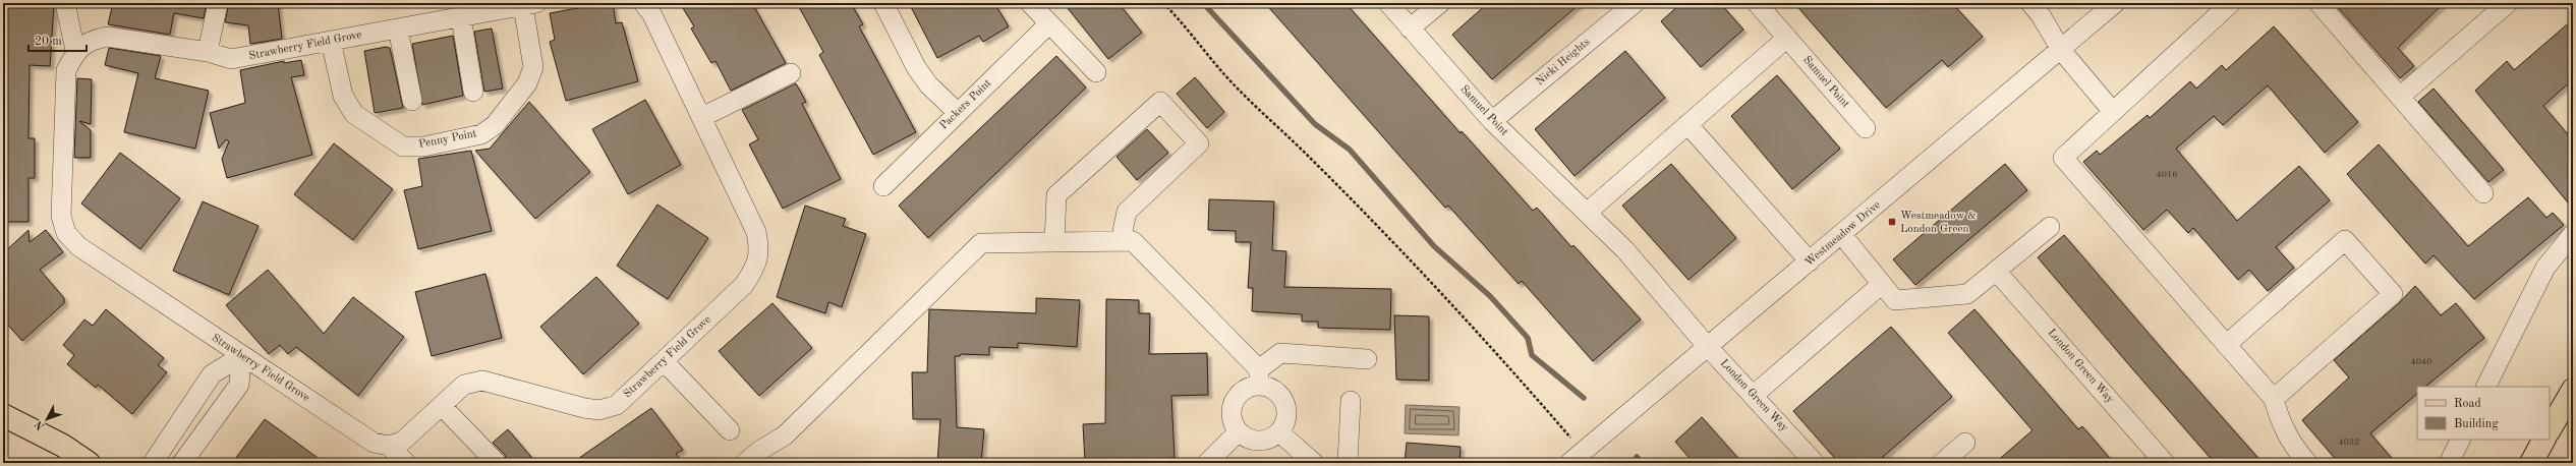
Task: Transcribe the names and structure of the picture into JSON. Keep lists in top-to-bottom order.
{
  "streets": {
    "street": [
      "Strawberry Field Grove",
      "Nicki Heights",
      "Samuel Point",
      "Packers Point",
      "Penny Point",
      "Westmeadow Drive",
      "London Green Way"
    ]
  },
  "crossings": [
    ["Strawberry Field Grove", "Penny Point"],
    ["Nicki Heights", "Samuel Point"],
    ["Samuel Point", "London Green Way"],
    ["Westmeadow Drive", "London Green Way"]
  ],
  "places": {
    "transit": ["Westmeadow & London Green"]
  },
  "house_numbers": ["4016", "4040", "4032"],
  "legend": ["Road", "Building"],
  "scale_bar": "20 m",
  "north": "bottom left"
}
